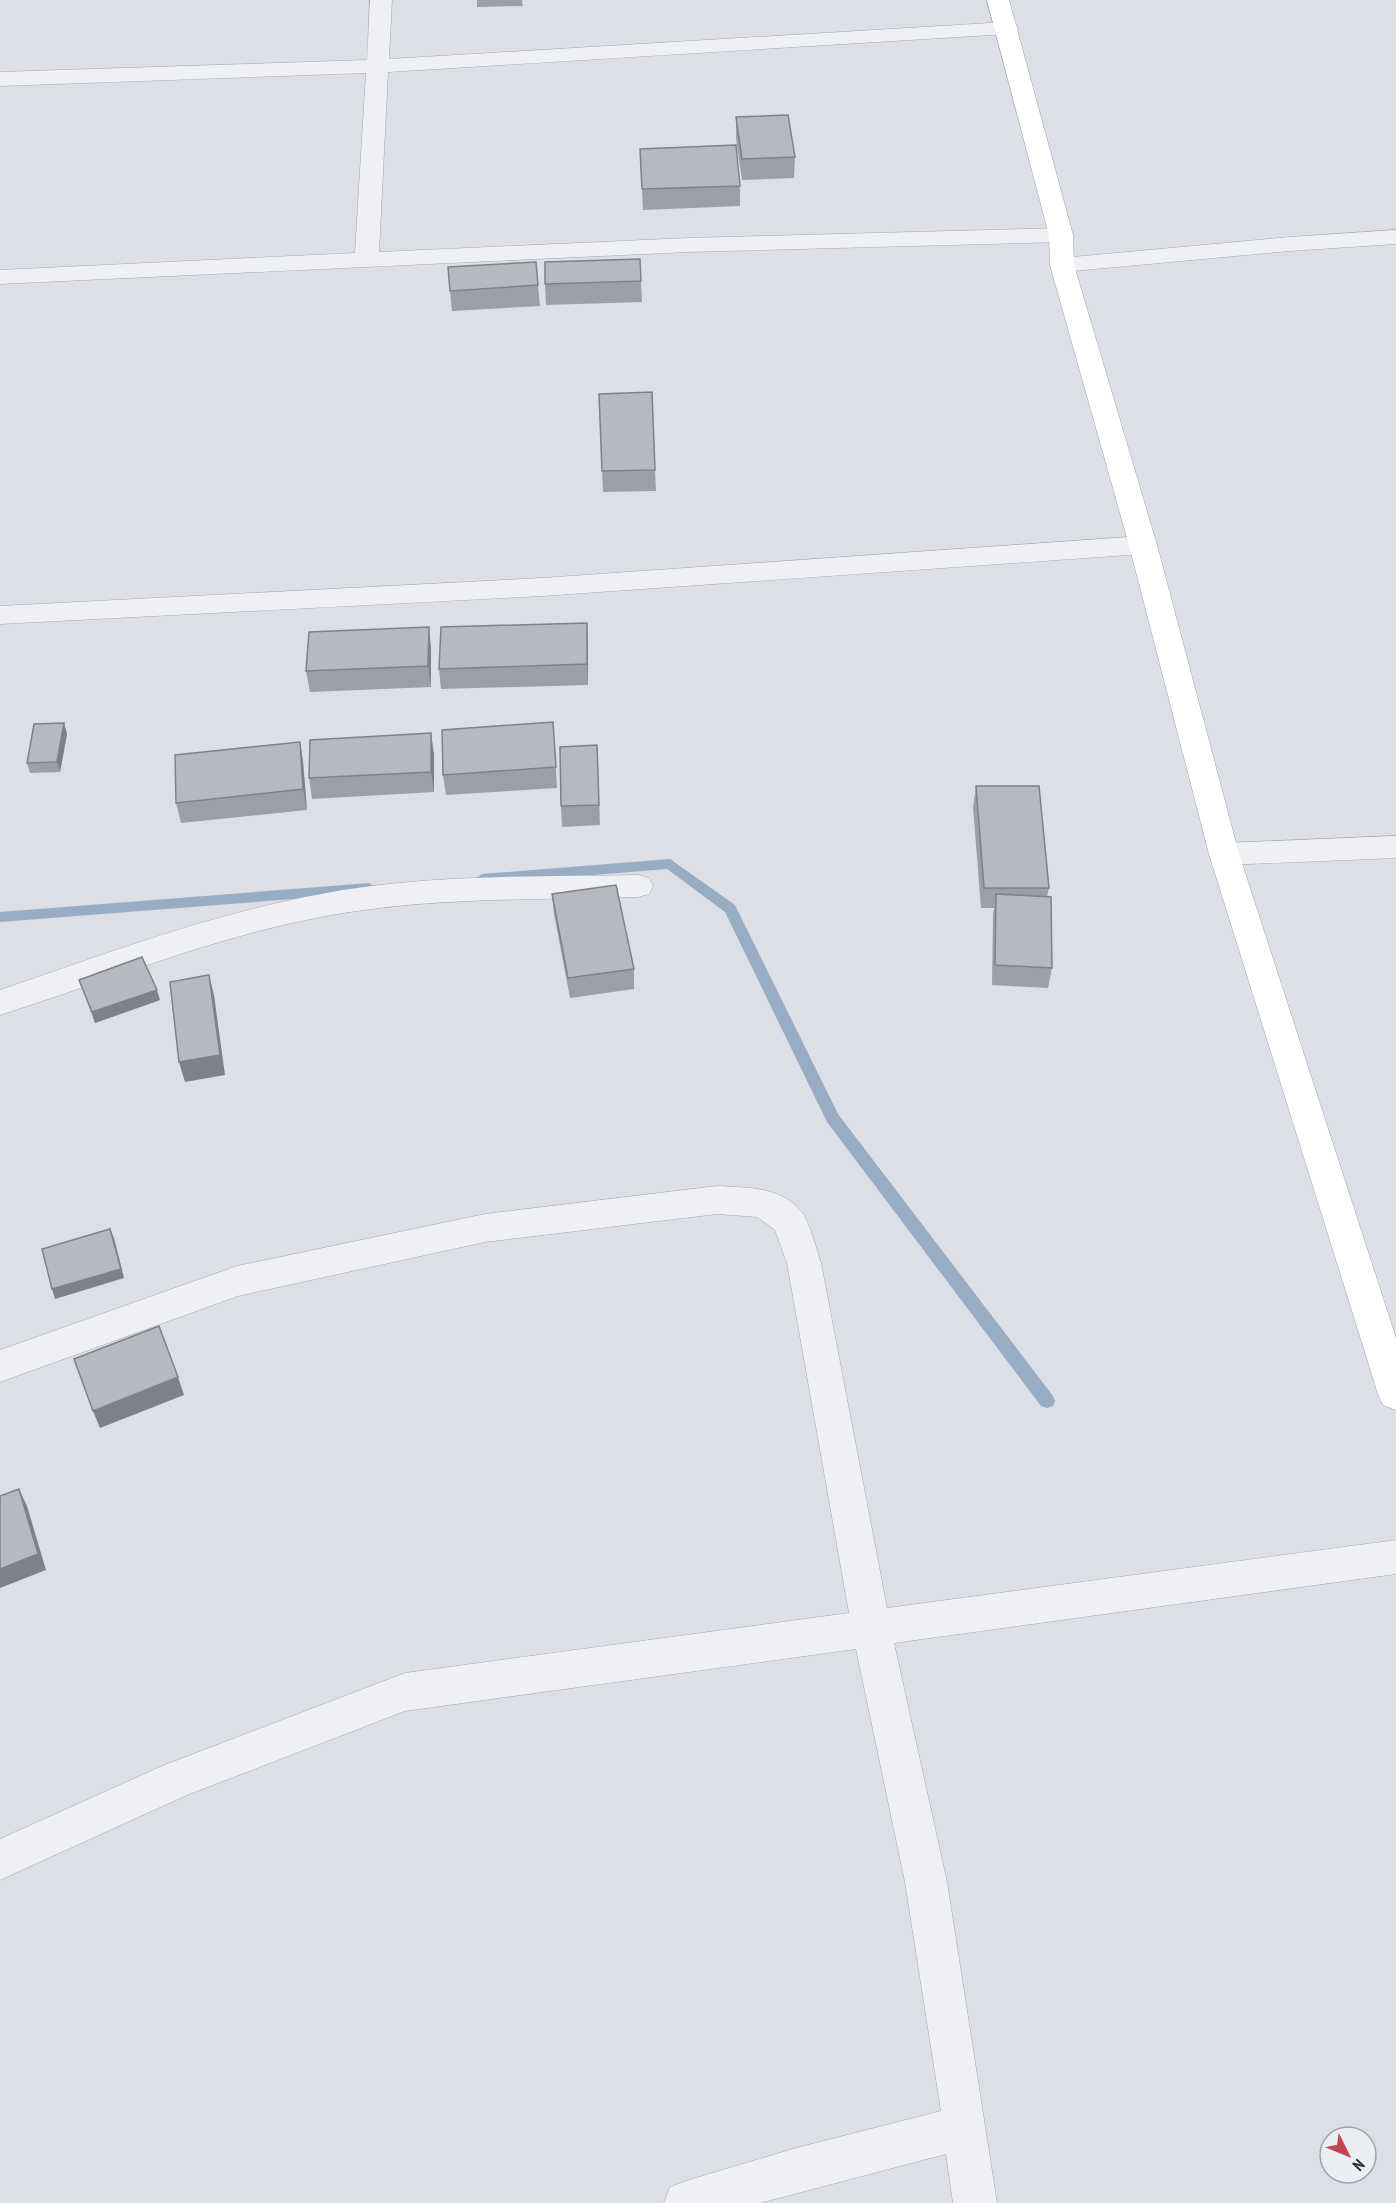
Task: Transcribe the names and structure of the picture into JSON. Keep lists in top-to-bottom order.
{
  "north": "bottom right"
}
